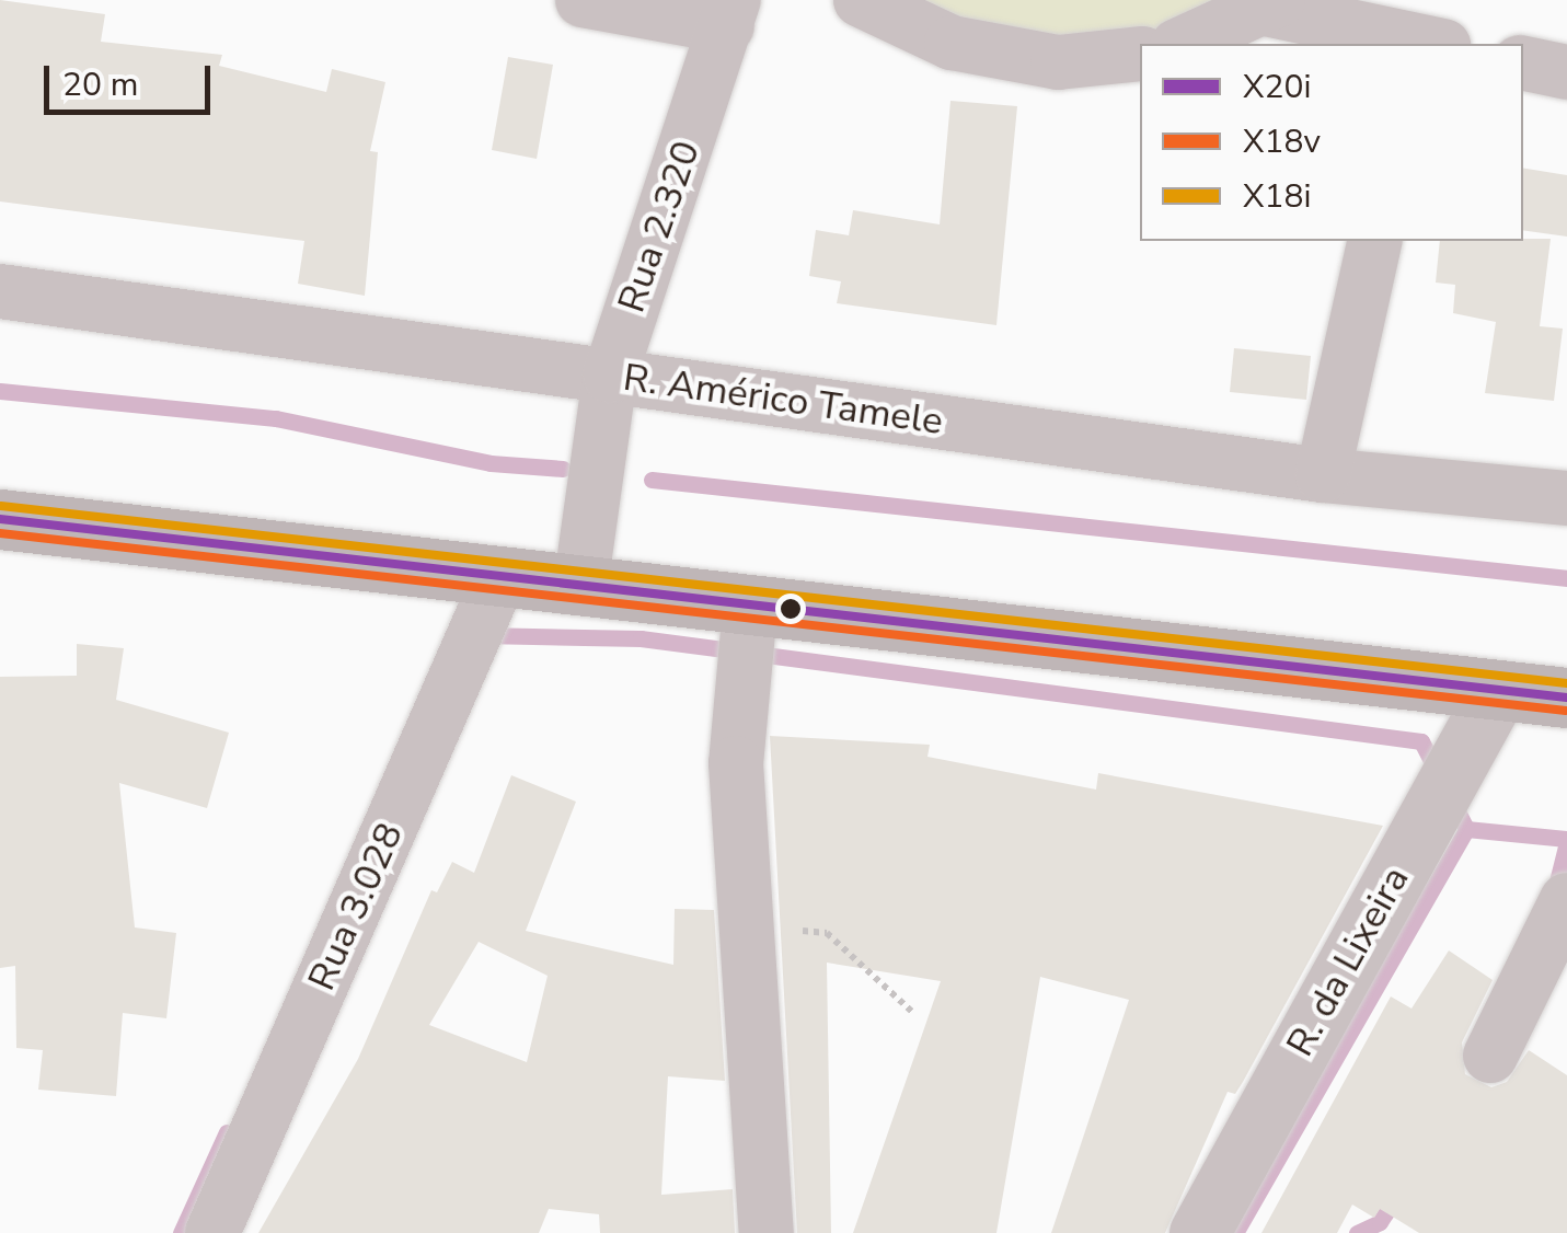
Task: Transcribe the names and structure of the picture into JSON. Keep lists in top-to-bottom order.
{
  "streets": {
    "street": [
      "Rua 2.320",
      "R. Américo Tamele",
      "Rua 3.028",
      "R. da Lixeira"
    ]
  },
  "crossings": [
    ["Rua 2.320", "R. Américo Tamele"]
  ],
  "lines": ["transit line X18i", "transit line X20i", "transit line X18v"],
  "legend": ["X20i", "X18v", "X18i"],
  "scale_bar": "20 m"
}
